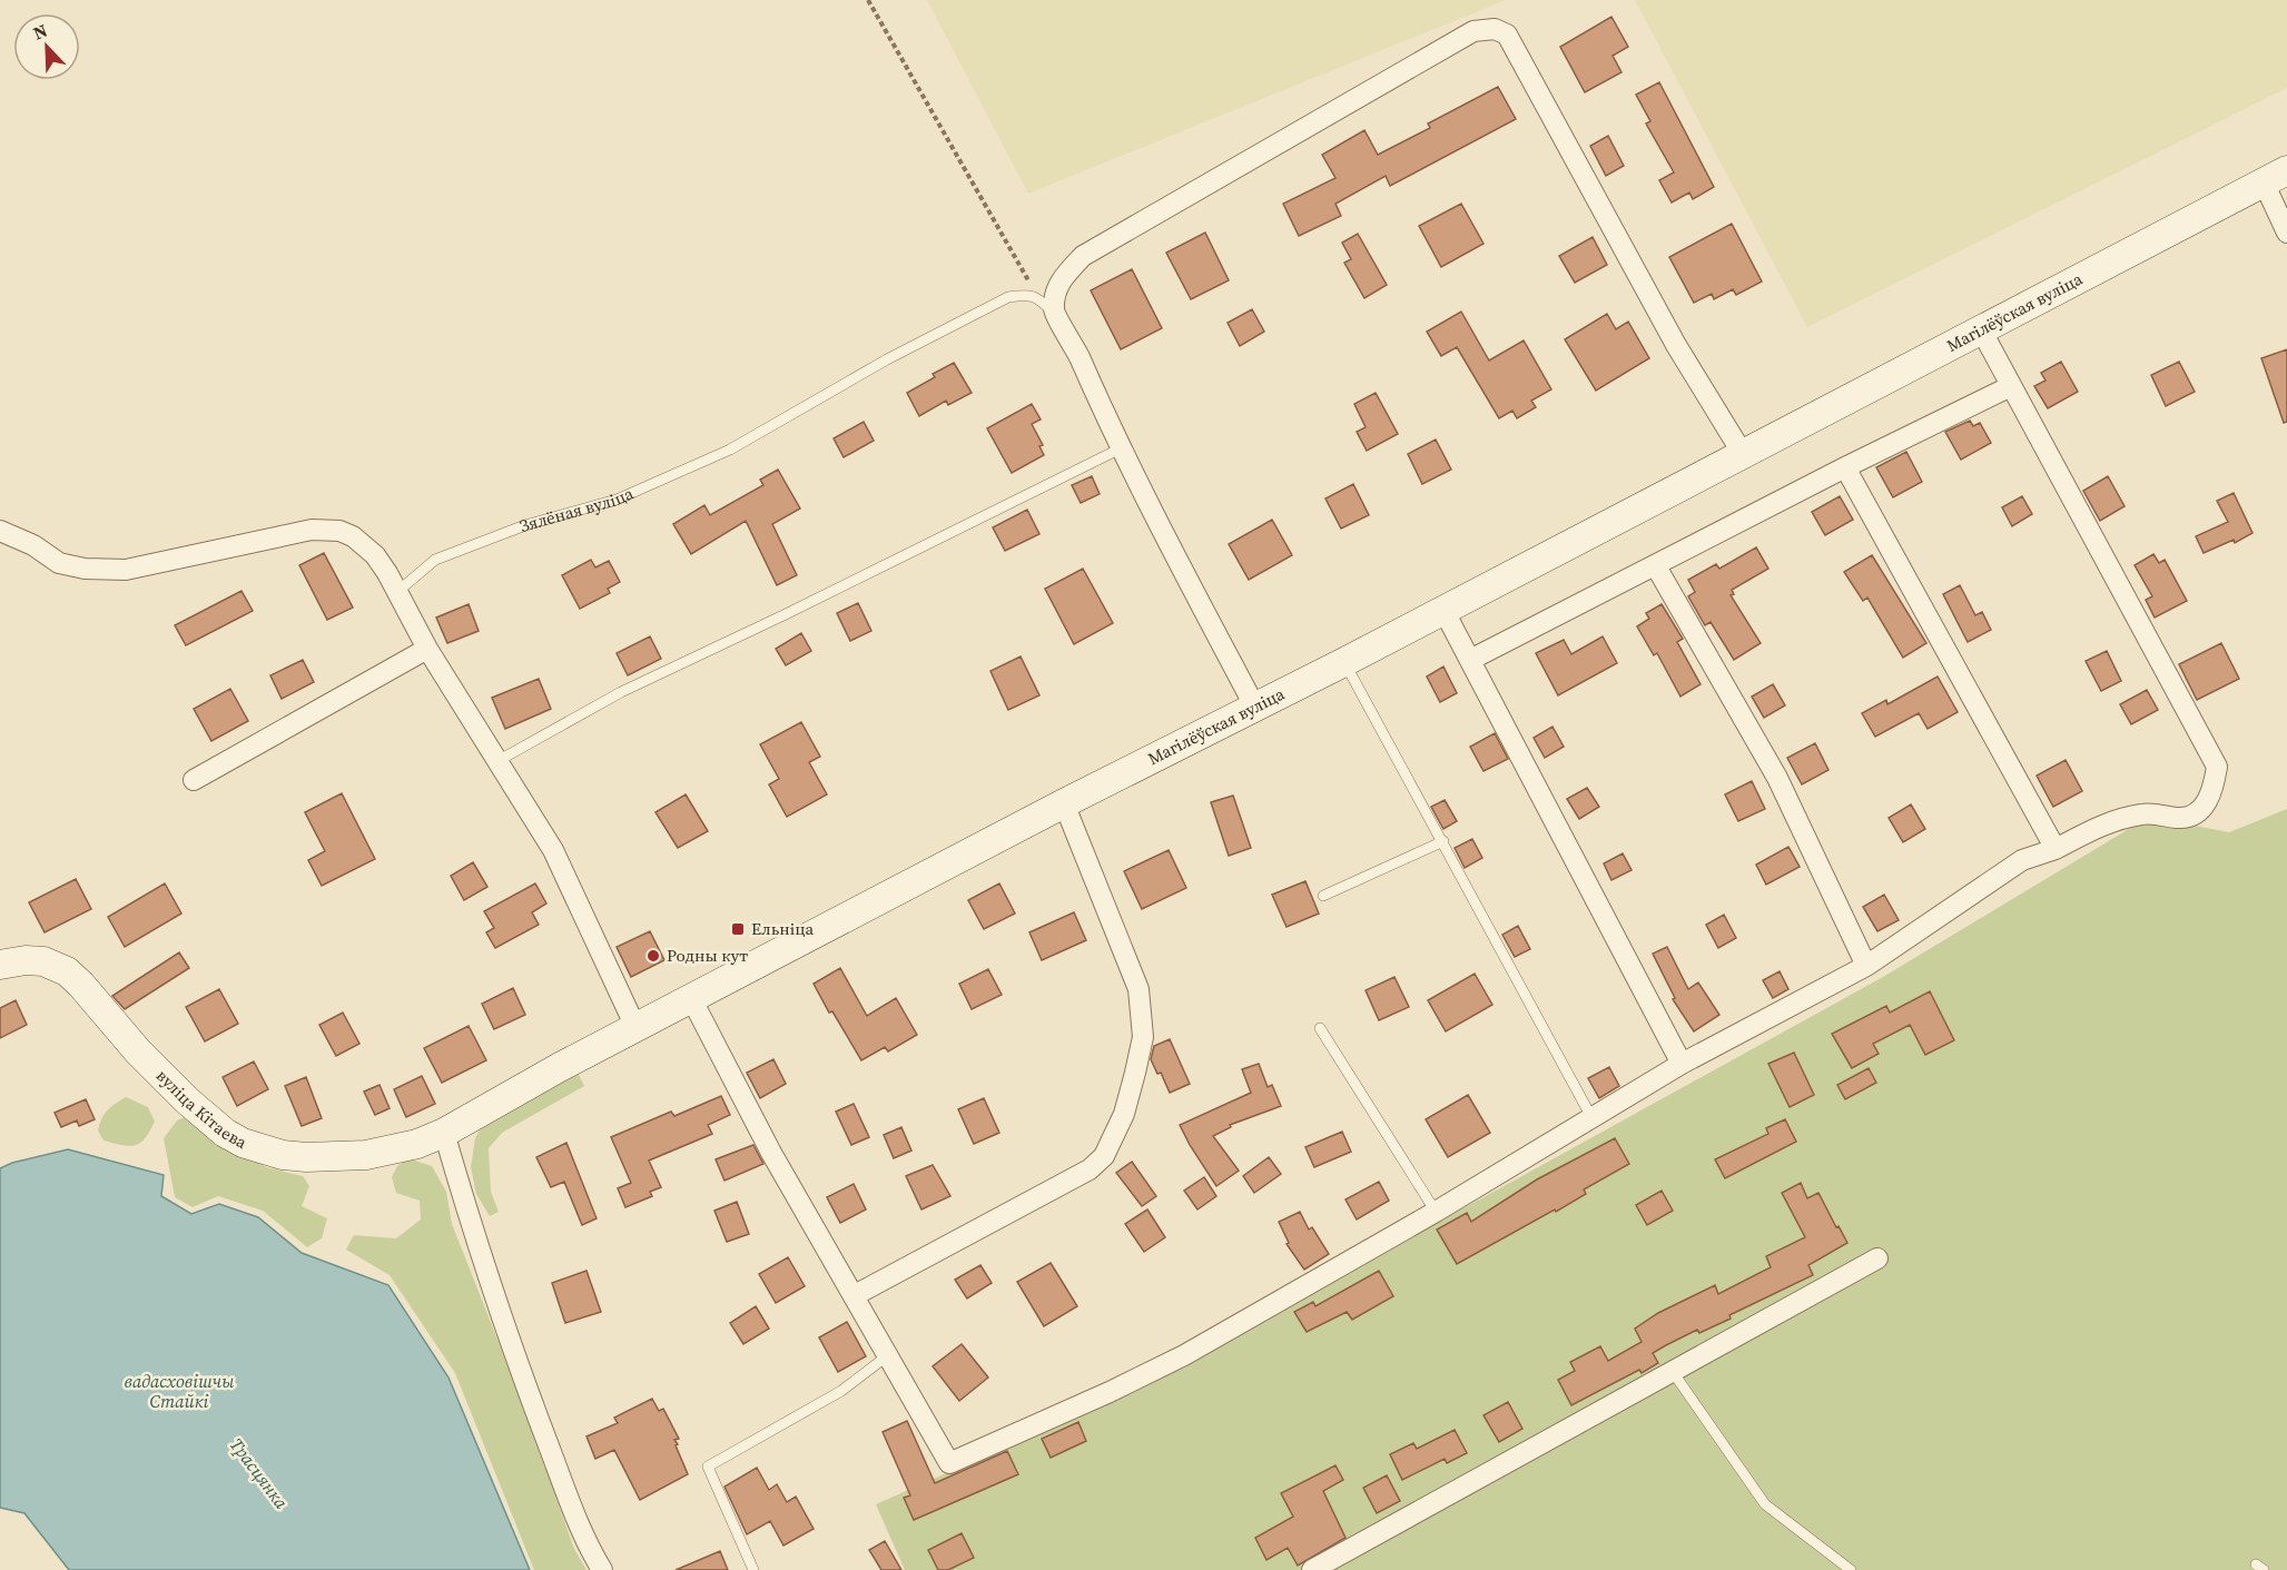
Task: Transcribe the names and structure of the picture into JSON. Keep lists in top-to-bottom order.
{
  "streets": {
    "main road": ["Магілёўская вуліца", "вуліца Кітаева"],
    "lane": ["Зялёная вуліца"]
  },
  "crossings": [
    ["Магілёўская вуліца", "вуліца Кітаева"]
  ],
  "water": ["вадасховішчы Стайкі", "Трасцянка"],
  "places": {
    "transit": ["Ельніца"],
    "other": ["Родны кут"]
  },
  "north": "top left"
}
